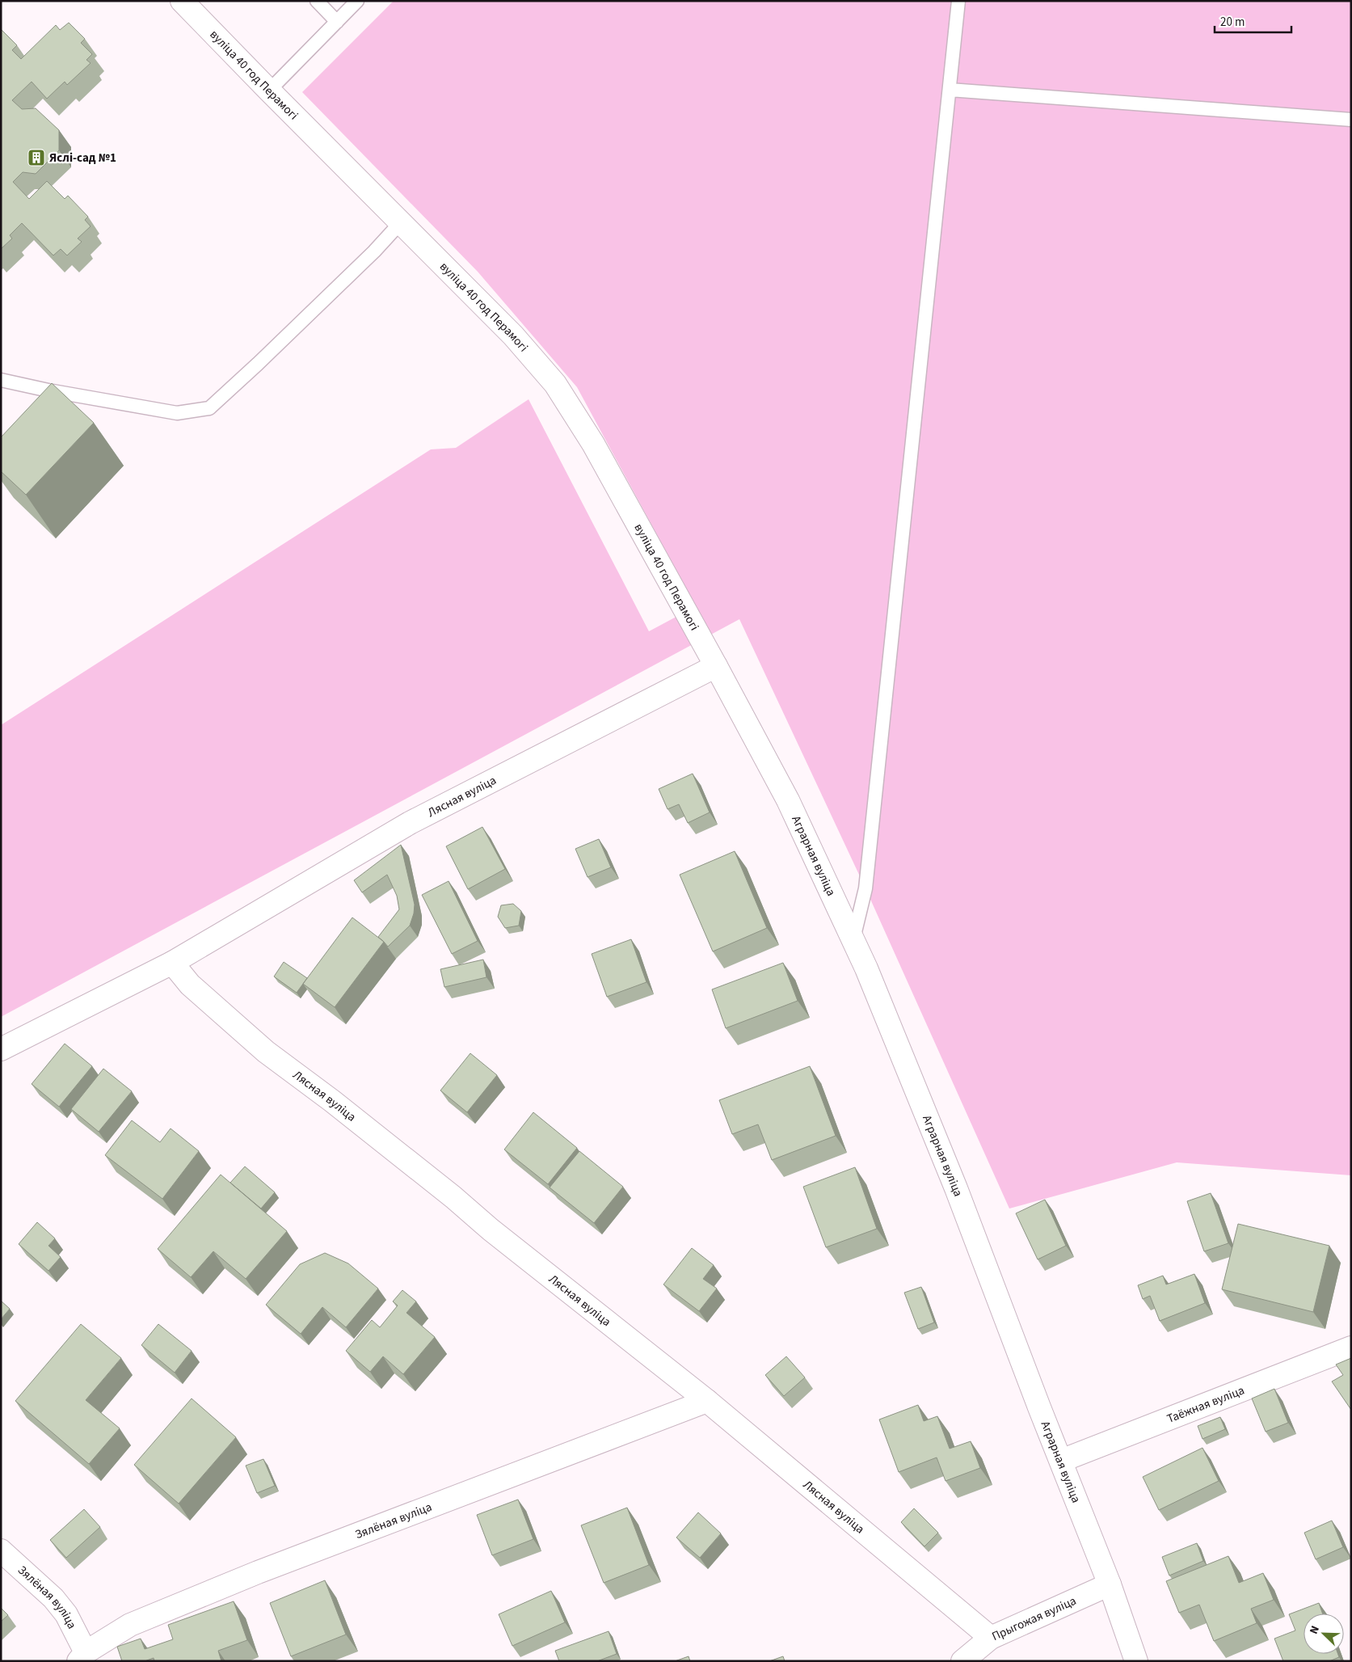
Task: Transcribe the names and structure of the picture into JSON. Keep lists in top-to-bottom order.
{
  "streets": {
    "street": [
      "вуліца 40 год Перамогі",
      "Лясная вуліца",
      "Аграрная вуліца",
      "Таёжная вуліца",
      "Зялёная вуліца",
      "Прыгожая вуліца"
    ]
  },
  "crossings": [
    ["вуліца 40 год Перамогі", "Лясная вуліца"],
    ["вуліца 40 год Перамогі", "Аграрная вуліца"],
    ["Лясная вуліца", "Аграрная вуліца"],
    ["Лясная вуліца", "Зялёная вуліца"],
    ["Лясная вуліца", "Прыгожая вуліца"],
    ["Аграрная вуліца", "Таёжная вуліца"],
    ["Аграрная вуліца", "Прыгожая вуліца"]
  ],
  "places": {
    "building": ["Яслі-сад №1"]
  },
  "scale_bar": "20 m",
  "north": "top left"
}
